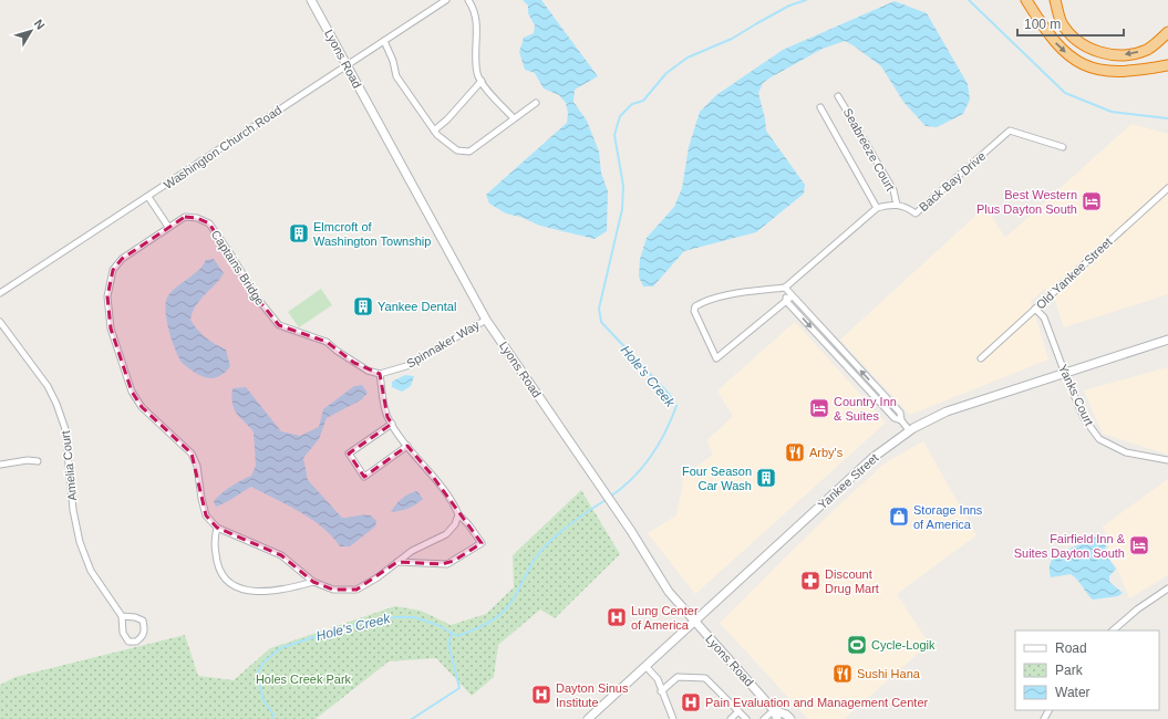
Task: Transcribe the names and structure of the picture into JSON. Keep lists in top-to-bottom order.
{
  "streets": {
    "main road": ["Lyons Road", "Yankee Street"],
    "street": [
      "Washington Church Road",
      "Seabreeze Court",
      "Back Bay Drive",
      "Captains Bridge",
      "Old Yankee Street",
      "Spinnaker Way",
      "Yanks Court",
      "Amelia Court"
    ]
  },
  "crossings": [
    ["Lyons Road", "Washington Church Road"],
    ["Lyons Road", "Spinnaker Way"],
    ["Lyons Road", "Yankee Street"],
    ["Seabreeze Court", "Back Bay Drive"],
    ["Captains Bridge", "Spinnaker Way"],
    ["Old Yankee Street", "Yanks Court"],
    ["Yanks Court", "Yankee Street"]
  ],
  "water": ["Hole's Creek"],
  "parks": ["Holes Creek Park"],
  "places": {
    "hotel": ["Best Western Plus Dayton South", "Country Inn & Suites", "Fairfield Inn & Suites Dayton South"],
    "building": ["Elmcroft of Washington Township", "Yankee Dental", "Four Season Car Wash"],
    "restaurant": ["Arby's", "Sushi Hana"],
    "shop": ["Storage Inns of America"],
    "pharmacy": ["Discount Drug Mart"],
    "hospital": ["Lung Center of America", "Dayton Sinus Institute", "Pain Evaluation and Management Center"],
    "sports": ["Cycle-Logik"]
  },
  "legend": ["Road", "Park", "Water"],
  "scale_bar": "100 m",
  "north": "top right"
}
